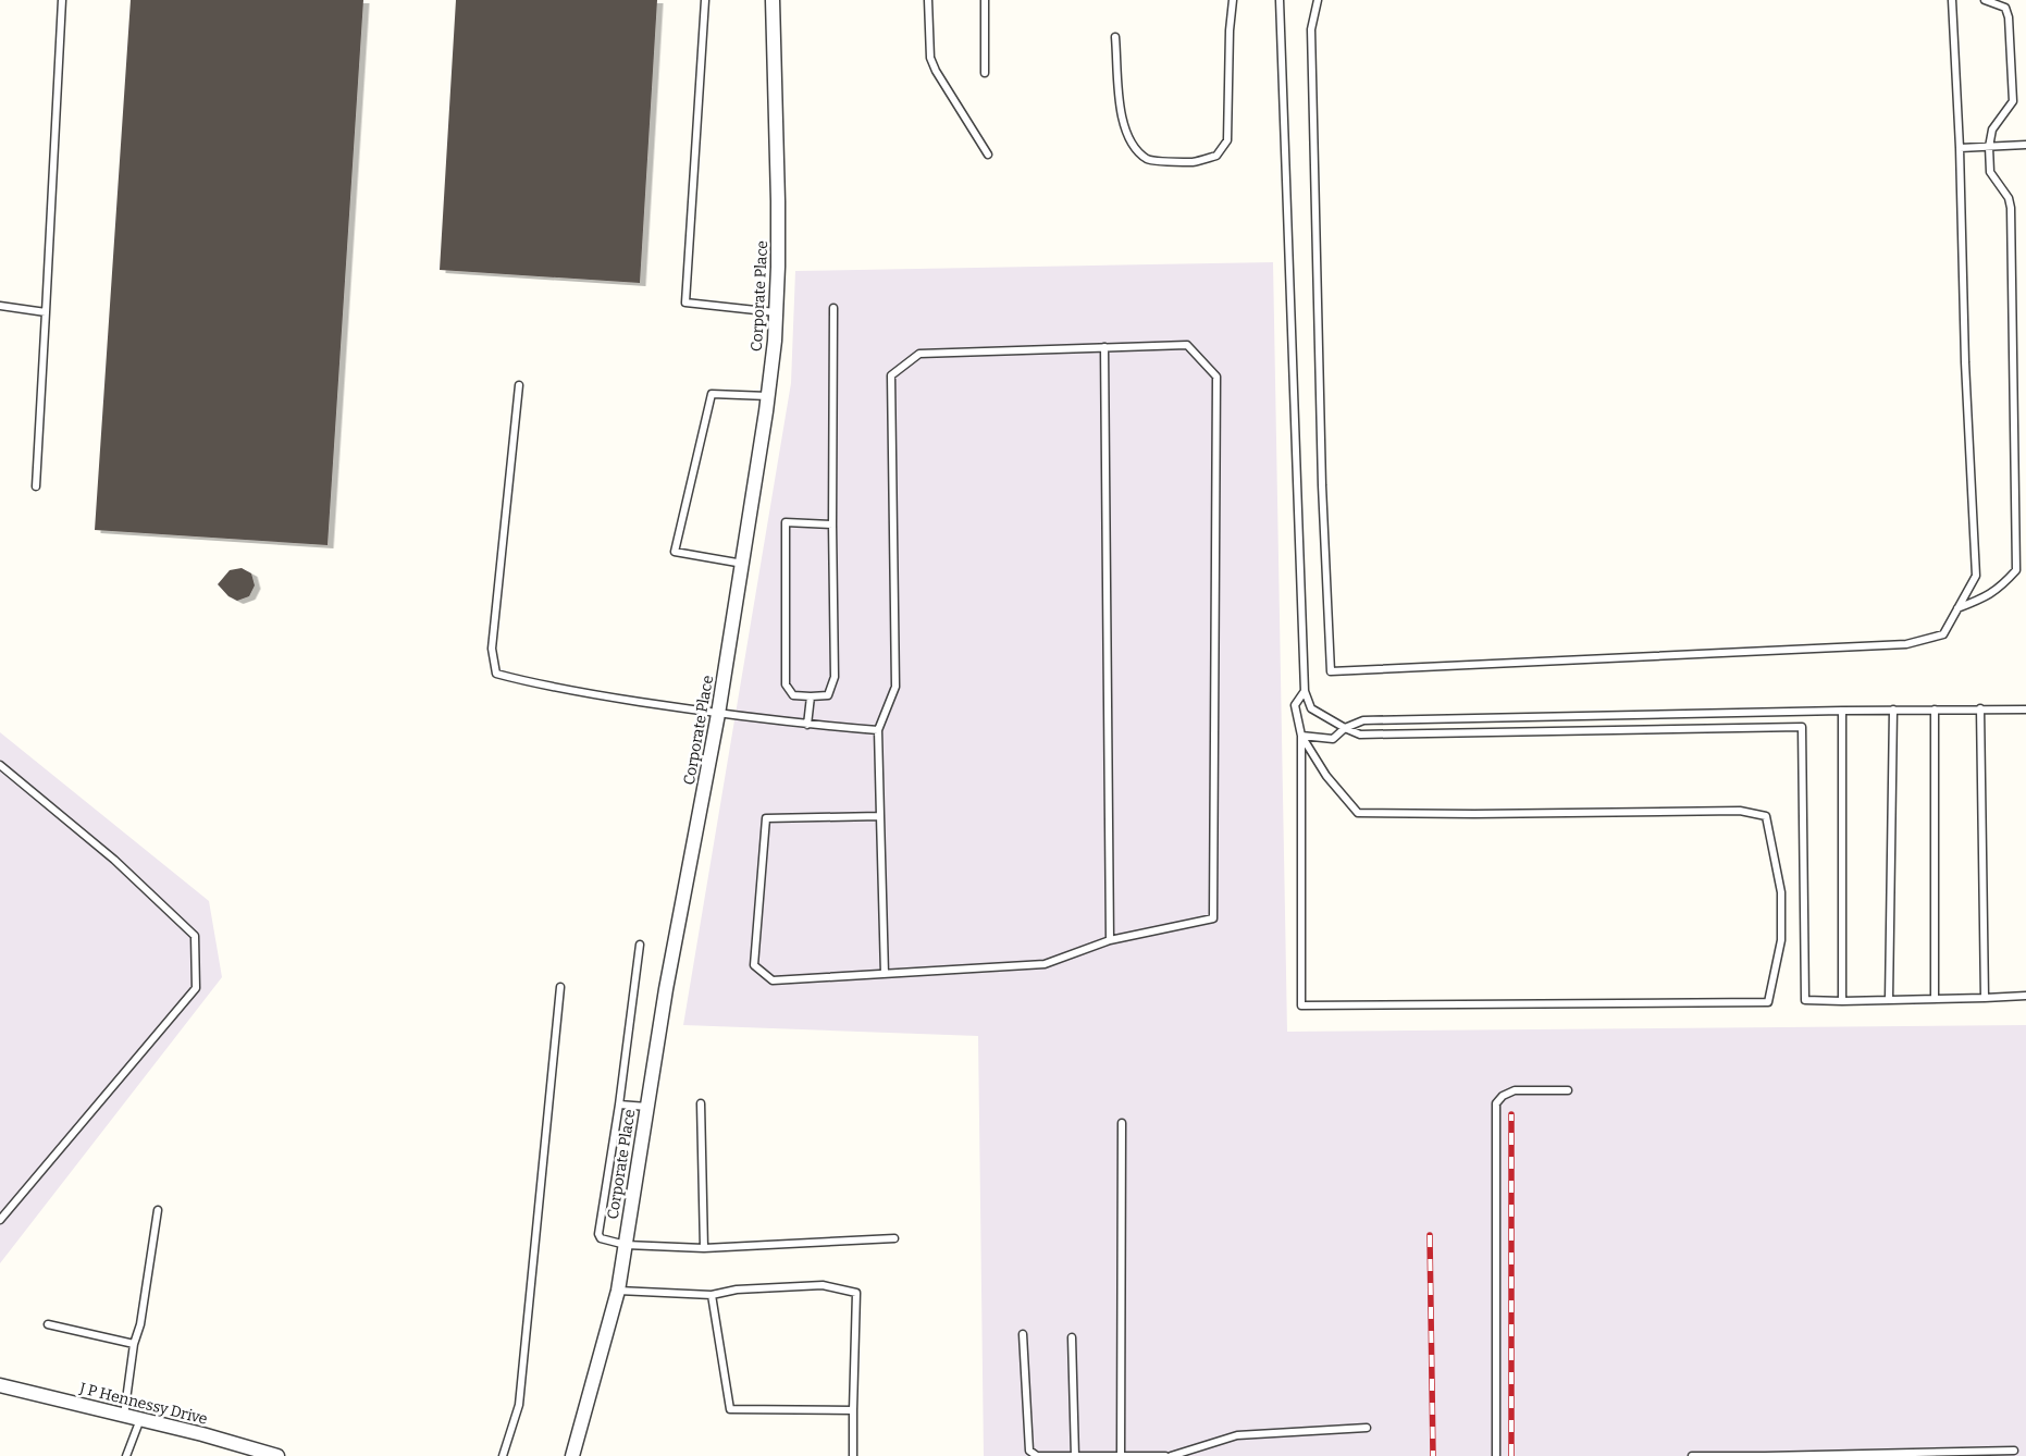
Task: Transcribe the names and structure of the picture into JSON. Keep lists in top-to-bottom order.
{
  "streets": {
    "street": ["Corporate Place", "J P Hennessy Drive"]
  }
}
